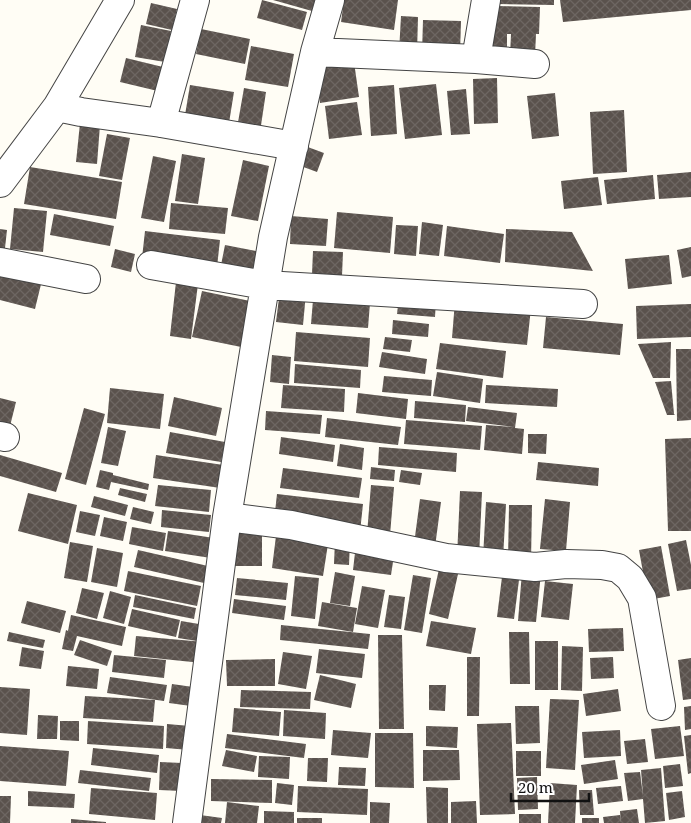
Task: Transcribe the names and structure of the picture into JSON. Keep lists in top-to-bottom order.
{
  "scale_bar": "20 m"
}
